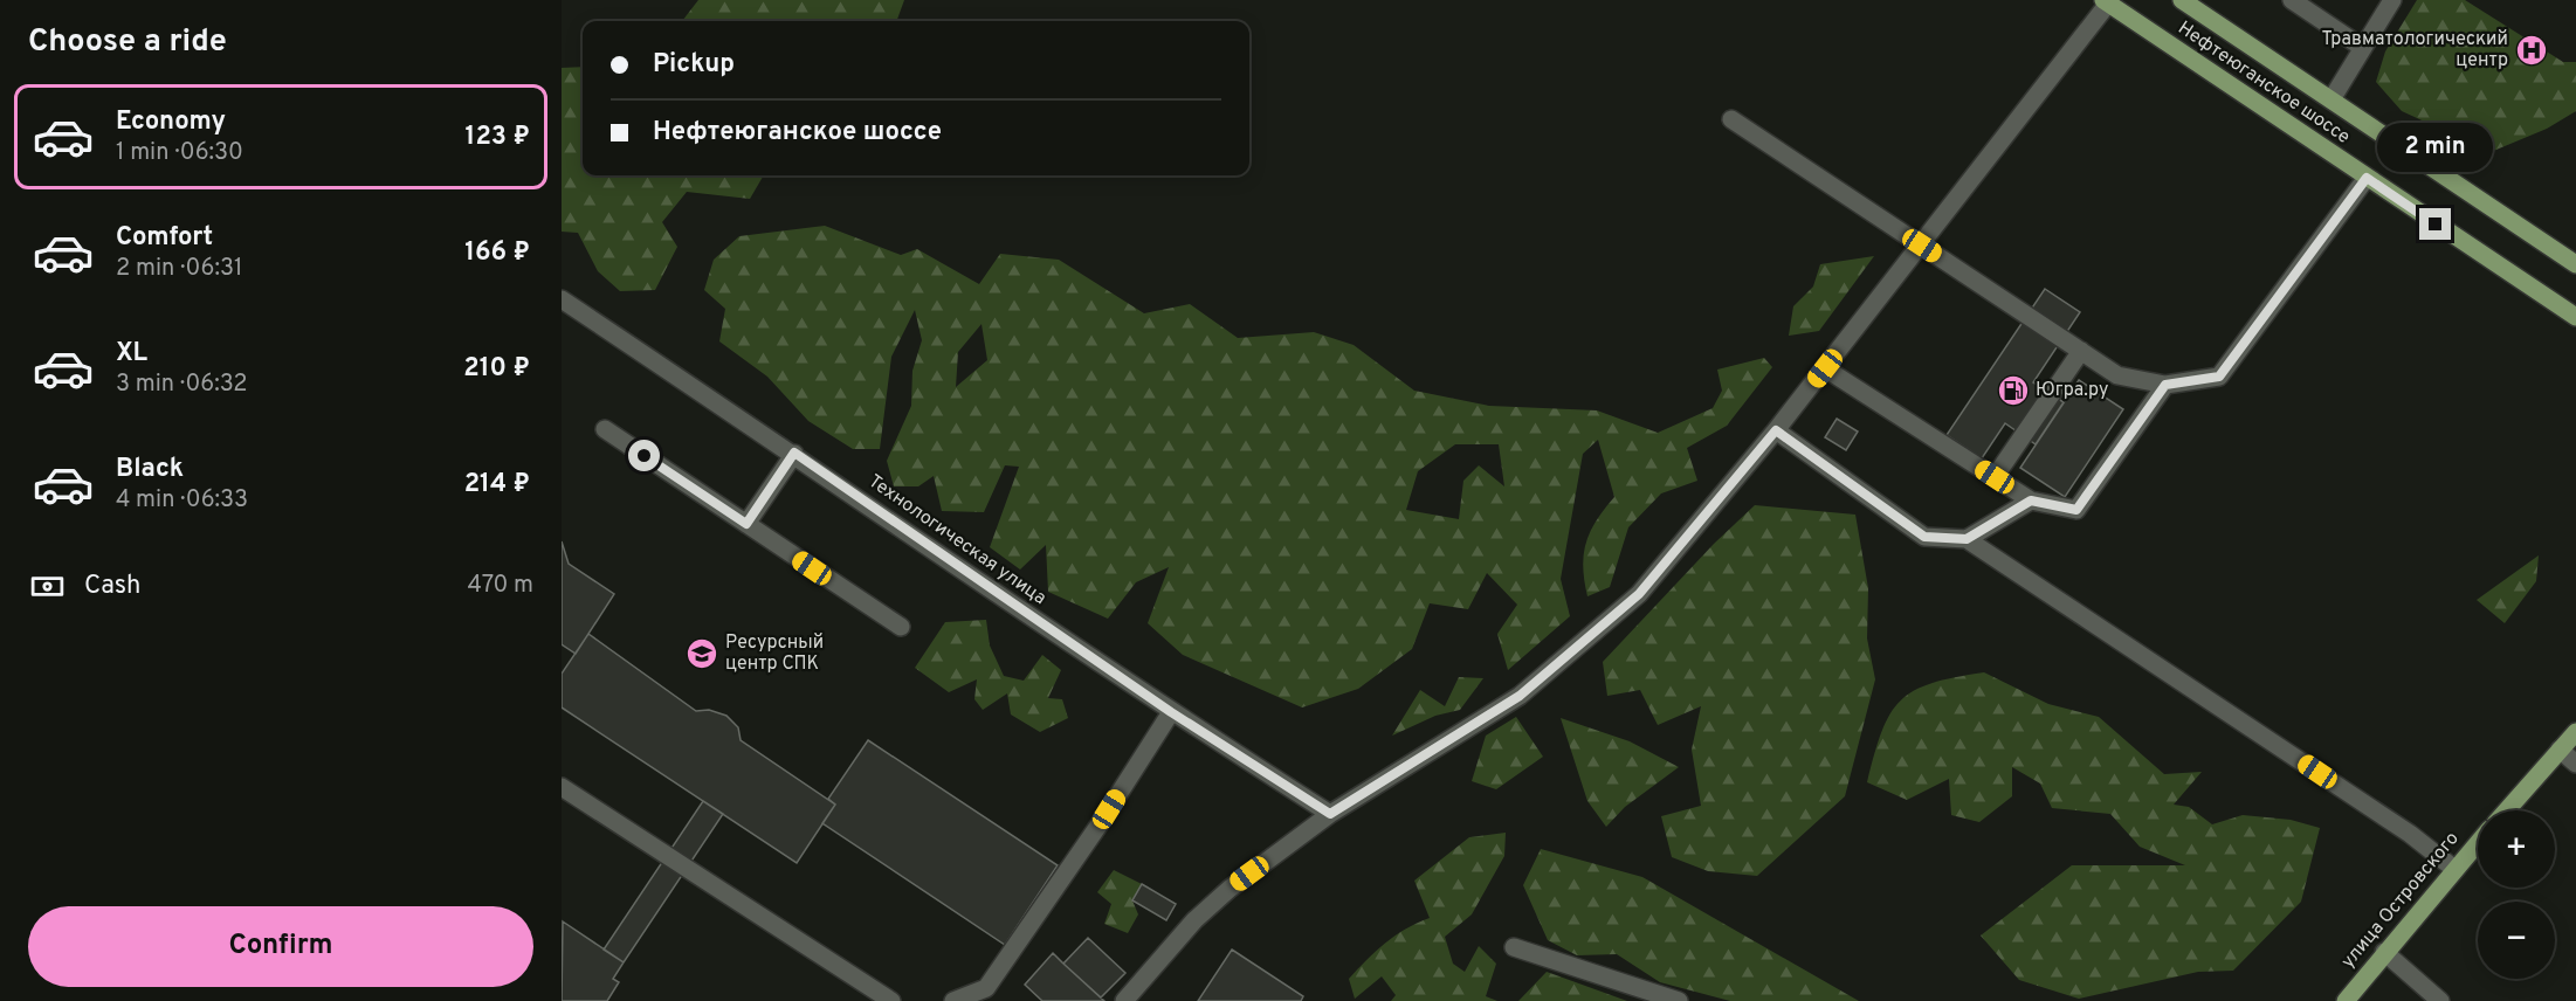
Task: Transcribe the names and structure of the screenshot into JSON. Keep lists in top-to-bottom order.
{
  "streets": {
    "main road": ["Нефтеюганское шоссе", "улица Островского"],
    "street": ["Технологическая улица"]
  },
  "places": {
    "hospital": ["Травматологический центр"],
    "fuel station": ["Югра.ру"],
    "school or university": ["Ресурсный центр СПК"]
  },
  "page": {
    "heading": "Choose a ride",
    "banner": ["Pickup", "Нефтеюганское шоссе"],
    "list": [
      {
        "name": "Economy",
        "note": "1 min · 06:30",
        "value": "123 ₽"
      },
      {
        "name": "Comfort",
        "note": "2 min · 06:31",
        "value": "166 ₽"
      },
      {
        "name": "XL",
        "note": "3 min · 06:32",
        "value": "210 ₽"
      },
      {
        "name": "Black",
        "note": "4 min · 06:33",
        "value": "214 ₽"
      }
    ],
    "bubble": "2 min",
    "pay": ["Cash", "470 m"],
    "map_buttons": ["+", "−"],
    "buttons": "Confirm"
  }
}
